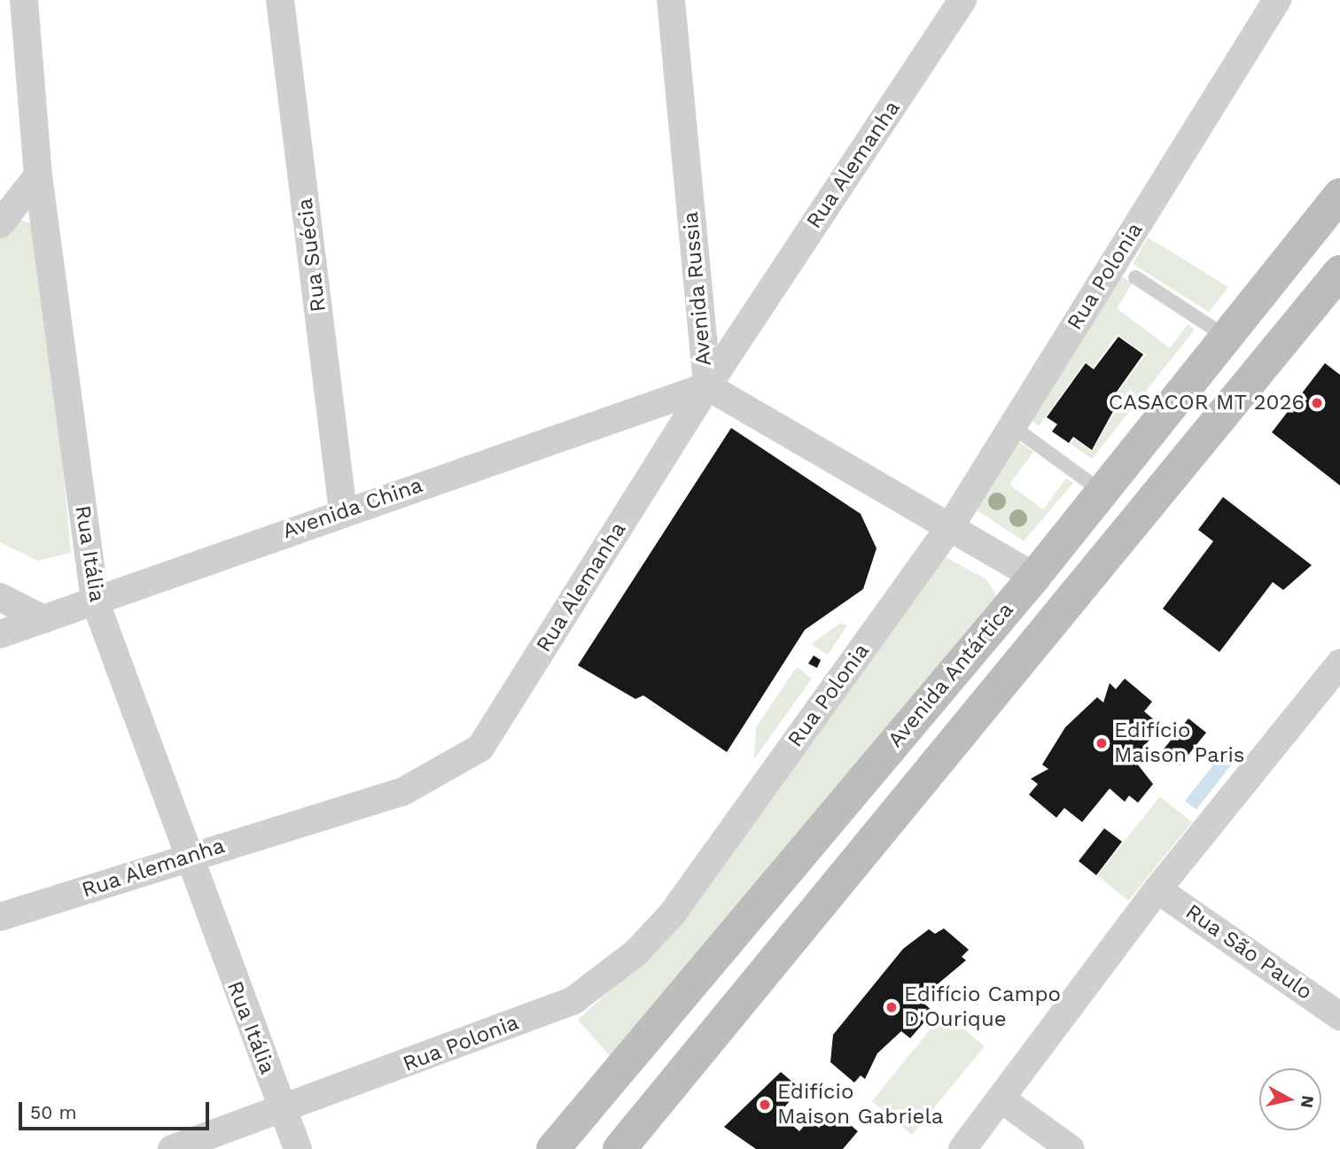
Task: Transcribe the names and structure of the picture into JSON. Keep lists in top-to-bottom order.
{
  "streets": {
    "main road": ["Avenida Antártica"],
    "street": [
      "Rua Alemanha",
      "Rua Suécia",
      "Rua Polonia",
      "Avenida Russia",
      "Avenida China",
      "Rua Itália",
      "Rua São Paulo"
    ]
  },
  "crossings": [
    ["Rua Alemanha", "Avenida Russia"],
    ["Rua Alemanha", "Avenida China"],
    ["Rua Alemanha", "Rua Itália"],
    ["Rua Suécia", "Avenida China"],
    ["Rua Polonia", "Avenida Russia"],
    ["Rua Polonia", "Rua Itália"],
    ["Avenida Russia", "Avenida China"],
    ["Avenida Russia", "Avenida Antártica"],
    ["Avenida China", "Rua Itália"]
  ],
  "places": [
    "CASACOR MT 2026",
    "Edifício Maison Paris",
    "Edifício Campo D'Ourique",
    "Edifício Maison Gabriela"
  ],
  "scale_bar": "50 m",
  "north": "right"
}
